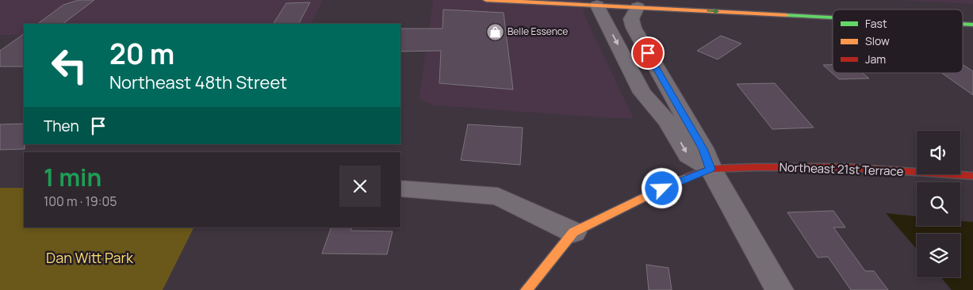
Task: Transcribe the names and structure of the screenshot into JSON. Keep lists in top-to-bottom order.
{
  "streets": {
    "main road": ["Northeast 21st Terrace"]
  },
  "parks": ["Dan Witt Park"],
  "places": {
    "shop": ["Belle Essence"]
  },
  "legend": ["Fast", "Slow", "Jam"],
  "page": {
    "turn": ["20 m", "Northeast 48th Street"],
    "then": "Then",
    "heading": ["1 min", "100 m · 19:05"]
  }
}
